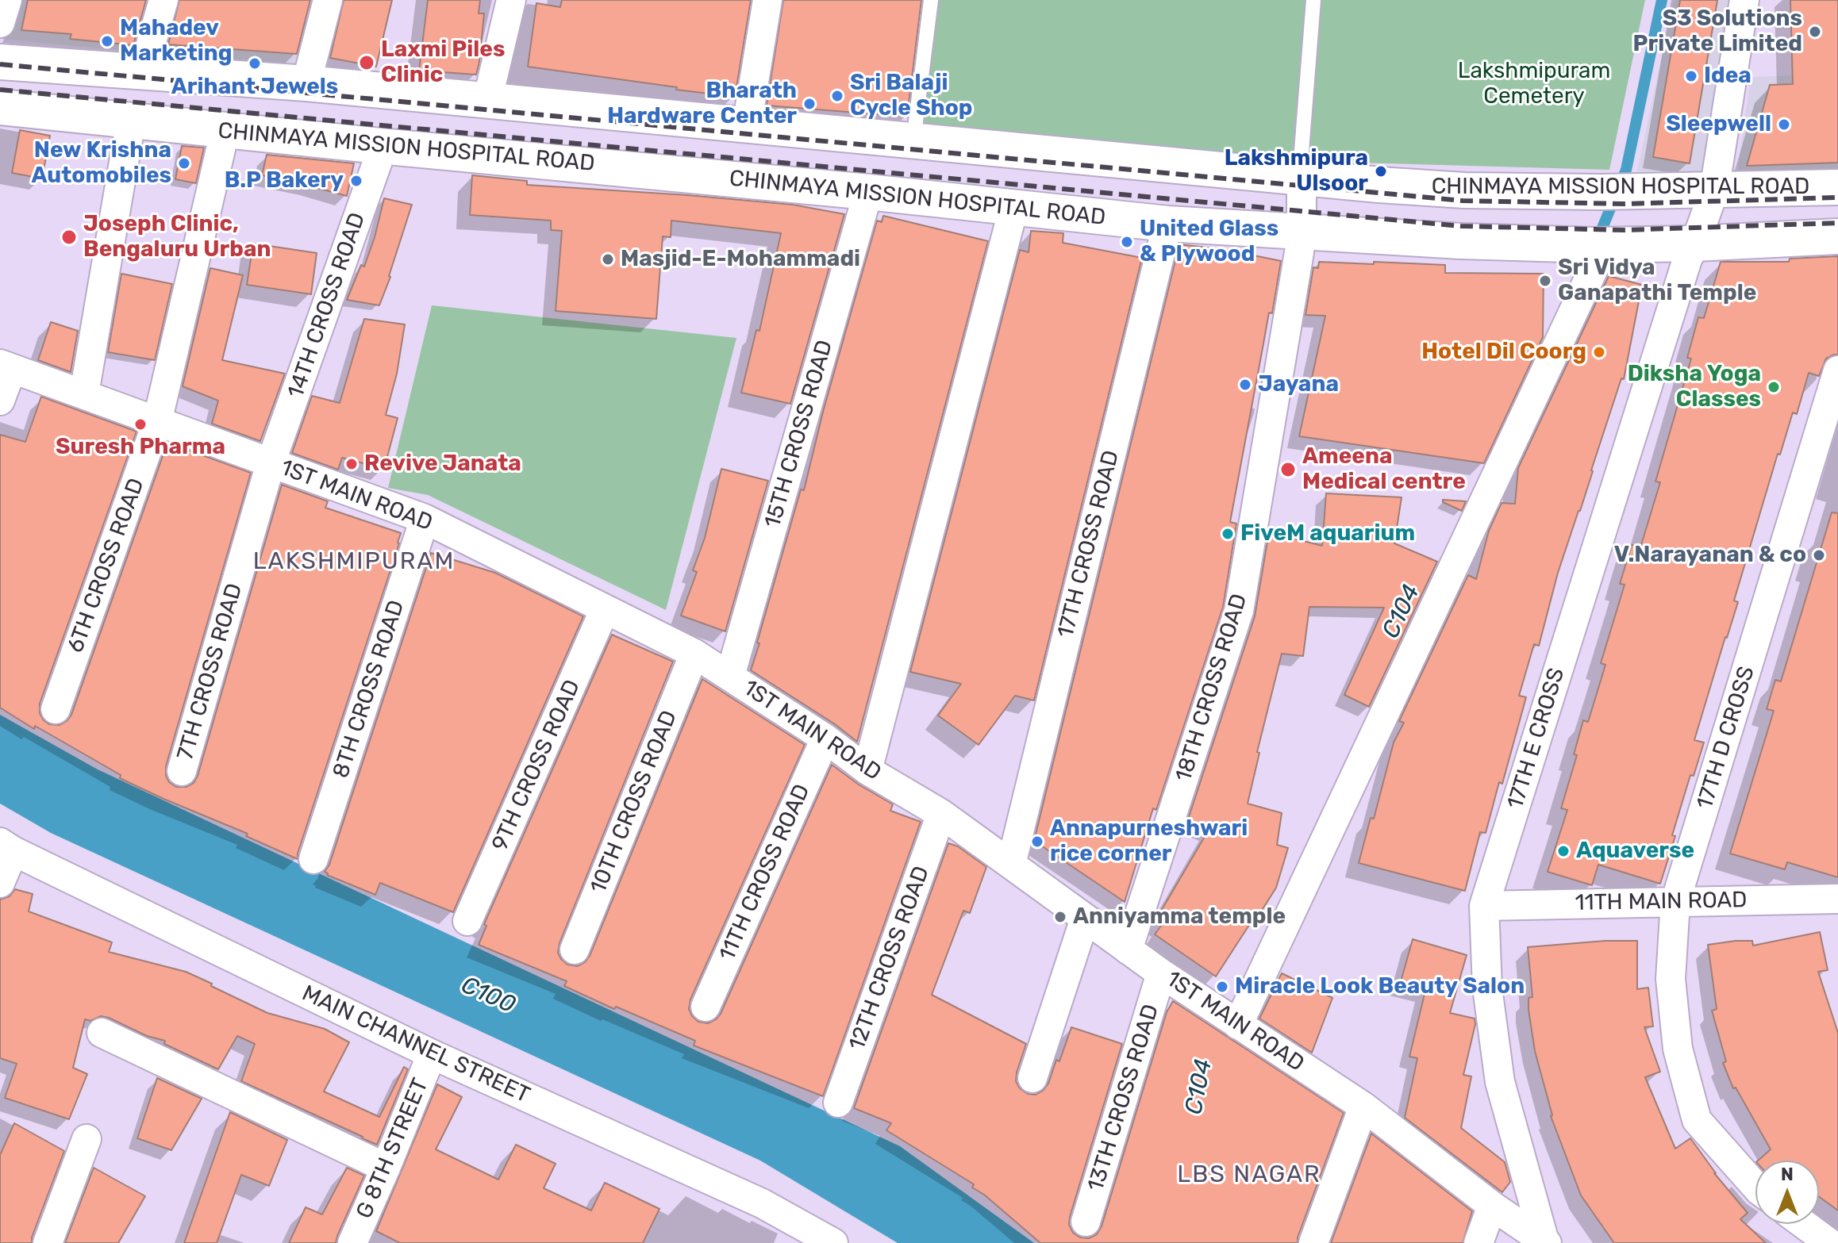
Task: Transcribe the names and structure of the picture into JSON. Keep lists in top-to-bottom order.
{
  "streets": {
    "main road": ["CHINMAYA MISSION HOSPITAL ROAD"],
    "street": [
      "14TH CROSS ROAD",
      "15TH CROSS ROAD",
      "1ST MAIN ROAD",
      "17TH CROSS ROAD",
      "6TH CROSS ROAD",
      "7TH CROSS ROAD",
      "18TH CROSS ROAD",
      "8TH CROSS ROAD",
      "17TH D CROSS",
      "17TH E CROSS",
      "9TH CROSS ROAD",
      "10TH CROSS ROAD",
      "11TH CROSS ROAD",
      "11TH MAIN ROAD",
      "12TH CROSS ROAD",
      "MAIN CHANNEL STREET",
      "13TH CROSS ROAD",
      "G 8TH STREET"
    ]
  },
  "crossings": [
    ["CHINMAYA MISSION HOSPITAL ROAD", "14TH CROSS ROAD"],
    ["CHINMAYA MISSION HOSPITAL ROAD", "15TH CROSS ROAD"],
    ["CHINMAYA MISSION HOSPITAL ROAD", "17TH CROSS ROAD"],
    ["CHINMAYA MISSION HOSPITAL ROAD", "18TH CROSS ROAD"],
    ["CHINMAYA MISSION HOSPITAL ROAD", "17TH E CROSS"],
    ["14TH CROSS ROAD", "1ST MAIN ROAD"],
    ["14TH CROSS ROAD", "7TH CROSS ROAD"],
    ["15TH CROSS ROAD", "1ST MAIN ROAD"],
    ["1ST MAIN ROAD", "17TH CROSS ROAD"],
    ["1ST MAIN ROAD", "6TH CROSS ROAD"],
    ["1ST MAIN ROAD", "7TH CROSS ROAD"],
    ["1ST MAIN ROAD", "18TH CROSS ROAD"],
    ["1ST MAIN ROAD", "8TH CROSS ROAD"],
    ["1ST MAIN ROAD", "17TH E CROSS"],
    ["1ST MAIN ROAD", "9TH CROSS ROAD"],
    ["1ST MAIN ROAD", "10TH CROSS ROAD"],
    ["1ST MAIN ROAD", "11TH CROSS ROAD"],
    ["1ST MAIN ROAD", "12TH CROSS ROAD"],
    ["1ST MAIN ROAD", "13TH CROSS ROAD"],
    ["17TH D CROSS", "11TH MAIN ROAD"],
    ["17TH E CROSS", "11TH MAIN ROAD"],
    ["MAIN CHANNEL STREET", "G 8TH STREET"]
  ],
  "districts": ["LAKSHMIPURAM", "LBS NAGAR"],
  "water": ["C104", "C100"],
  "parks": ["Lakshmipuram Cemetery"],
  "places": [
    "S3 Solutions Private Limited",
    "Mahadev Marketing",
    "Laxmi Piles Clinic",
    "Arihant Jewels",
    "Idea",
    "Sri Balaji Cycle Shop",
    "Bharath Hardware Center",
    "Sleepwell",
    "New Krishna Automobiles",
    "Lakshmipura Ulsoor",
    "B.P Bakery",
    "Joseph Clinic, Bengaluru Urban",
    "United Glass & Plywood",
    "Masjid-E-Mohammadi",
    "Sri Vidya Ganapathi Temple",
    "Hotel Dil Coorg",
    "Jayana",
    "Diksha Yoga Classes",
    "Suresh Pharma",
    "Revive Janata",
    "Ameena Medical centre",
    "FiveM aquarium",
    "V.Narayanan & co",
    "Annapurneshwari rice corner",
    "Aquaverse",
    "Anniyamma temple",
    "Miracle Look Beauty Salon"
  ],
  "north": "top"
}
